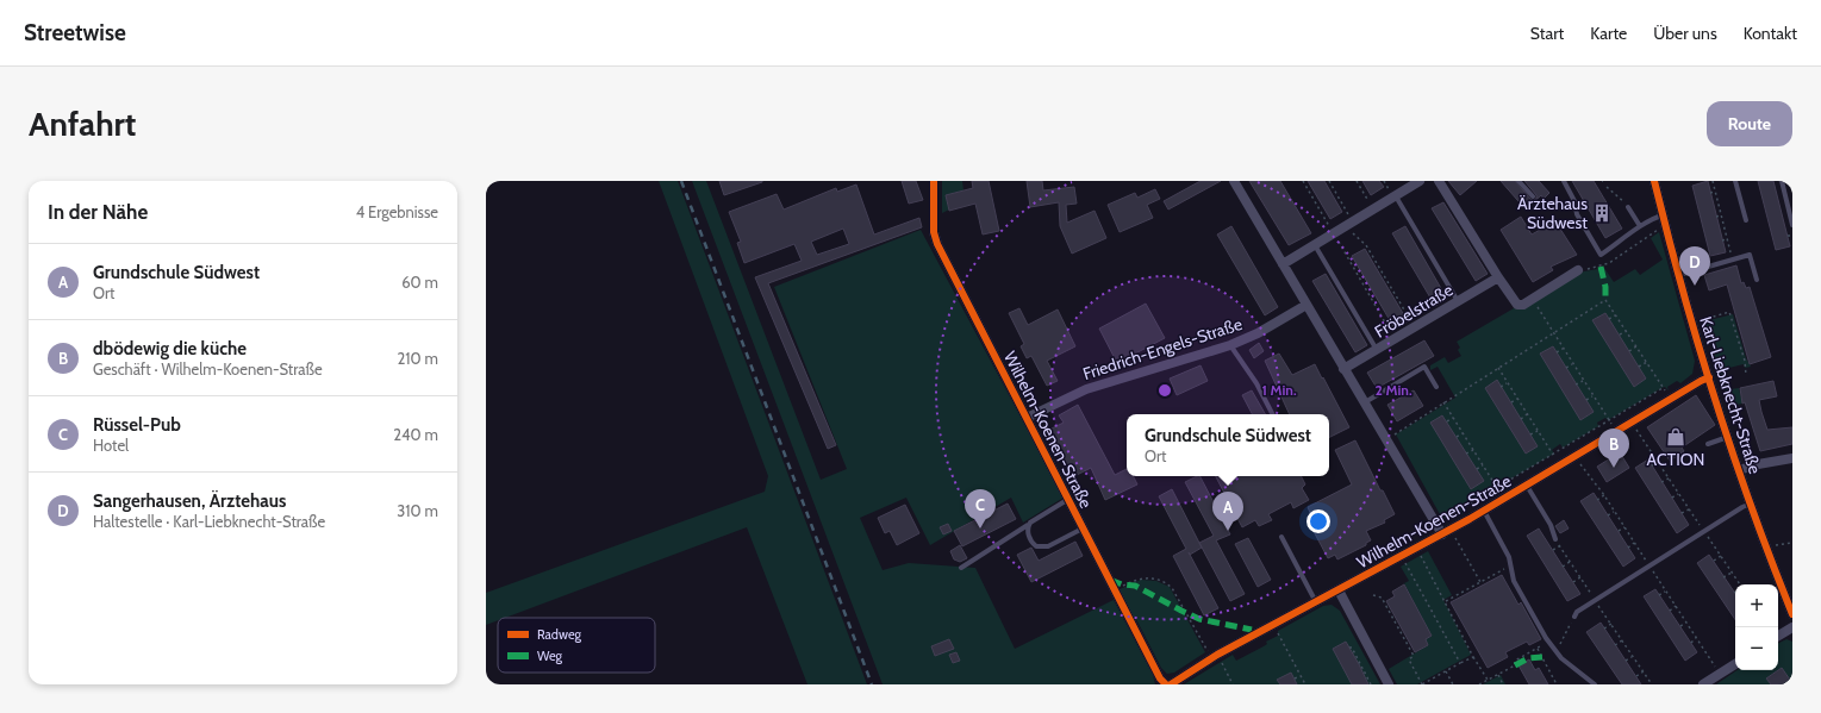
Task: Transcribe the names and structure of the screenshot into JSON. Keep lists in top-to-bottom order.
{
  "streets": {
    "street": [
      "Fröbelstraße",
      "Friedrich-Engels-Straße",
      "Karl-Liebknecht-Straße",
      "Wilhelm-Koenen-Straße"
    ]
  },
  "crossings": [
    ["Friedrich-Engels-Straße", "Wilhelm-Koenen-Straße"],
    ["Karl-Liebknecht-Straße", "Wilhelm-Koenen-Straße"]
  ],
  "places": {
    "building": ["Ärztehaus Südwest"],
    "shop": ["ACTION"]
  },
  "legend": ["Radweg", "Weg"],
  "page": {
    "header": "Streetwise",
    "nav": [
      "Start",
      "Karte",
      "Über uns",
      "Kontakt"
    ],
    "buttons": "Route",
    "title": "Anfahrt",
    "heading": ["In der Nähe", "4 Ergebnisse"],
    "list": [
      {
        "mark": "A",
        "name": "Grundschule Südwest",
        "note": "Ort",
        "value": "60 m"
      },
      {
        "mark": "B",
        "name": "dbödewig die küche",
        "note": "Geschäft · Wilhelm-Koenen-Straße",
        "value": "210 m"
      },
      {
        "mark": "C",
        "name": "Rüssel-Pub",
        "note": "Hotel",
        "value": "240 m"
      },
      {
        "mark": "D",
        "name": "Sangerhausen, Ärztehaus",
        "note": "Haltestelle · Karl-Liebknecht-Straße",
        "value": "310 m"
      }
    ],
    "pins": [
      "D",
      "B",
      "C",
      "A"
    ],
    "popup": ["Grundschule Südwest", "Ort"],
    "map_buttons": ["+", "−"]
  },
  "rings": ["1 Min.", "2 Min."]
}
